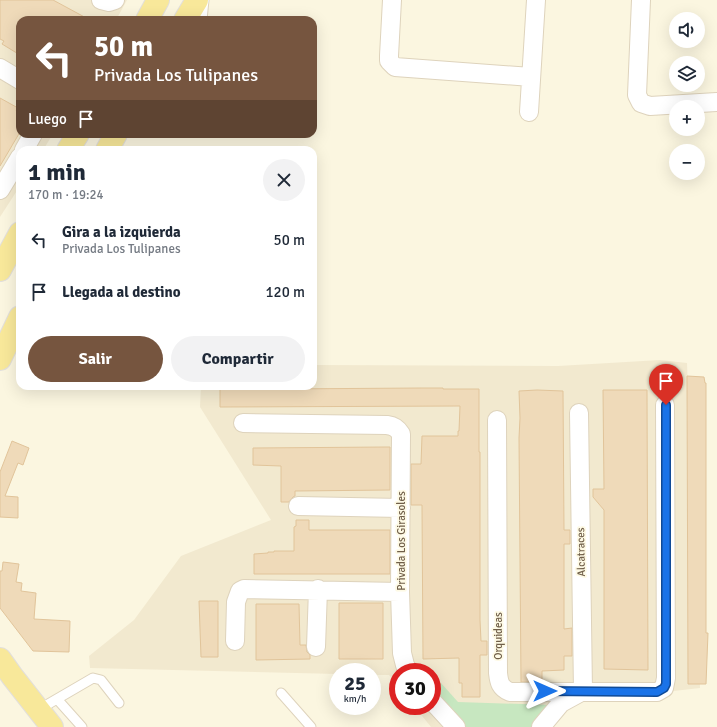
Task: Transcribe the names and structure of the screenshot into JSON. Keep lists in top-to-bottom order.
{
  "streets": {
    "street": ["Privada Los Girasoles", "Alcatraces", "Orquideas"]
  },
  "crossings": [
    ["Alcatraces", "Orquideas"]
  ],
  "page": {
    "map_buttons": ["+", "−"],
    "turn": ["50 m", "Privada Los Tulipanes"],
    "then": "Luego",
    "heading": ["1 min", "170 m · 19:24"],
    "list": [
      {
        "name": "Gira a la izquierda",
        "note": "Privada Los Tulipanes",
        "value": "50 m"
      },
      {
        "name": "Llegada al destino",
        "value": "120 m"
      }
    ],
    "buttons": ["Salir", "Compartir"],
    "speed": "25 km/h",
    "limit": "30"
  }
}
